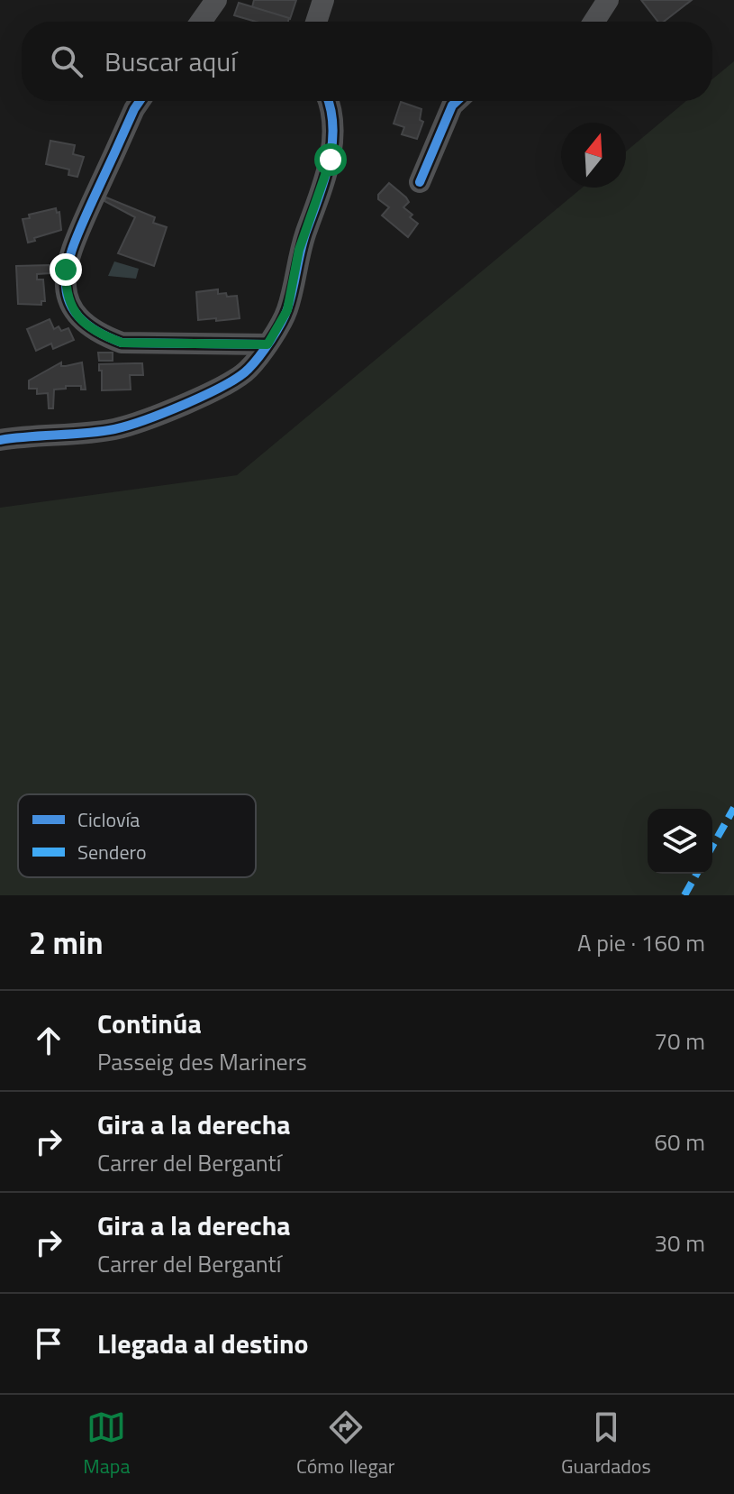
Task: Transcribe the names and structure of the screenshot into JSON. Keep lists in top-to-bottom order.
{
  "legend": ["Ciclovía", "Sendero"],
  "north": "top",
  "page": {
    "search": "Buscar aquí",
    "heading": ["2 min", "A pie · 160 m"],
    "list": [
      ["Continúa", "Passeig des Mariners", "70 m"],
      ["Gira a la derecha", "Carrer del Bergantí", "60 m"],
      ["Gira a la derecha", "Carrer del Bergantí", "30 m"],
      "Llegada al destino"
    ],
    "nav": ["Mapa", "Cómo llegar", "Guardados"]
  }
}
